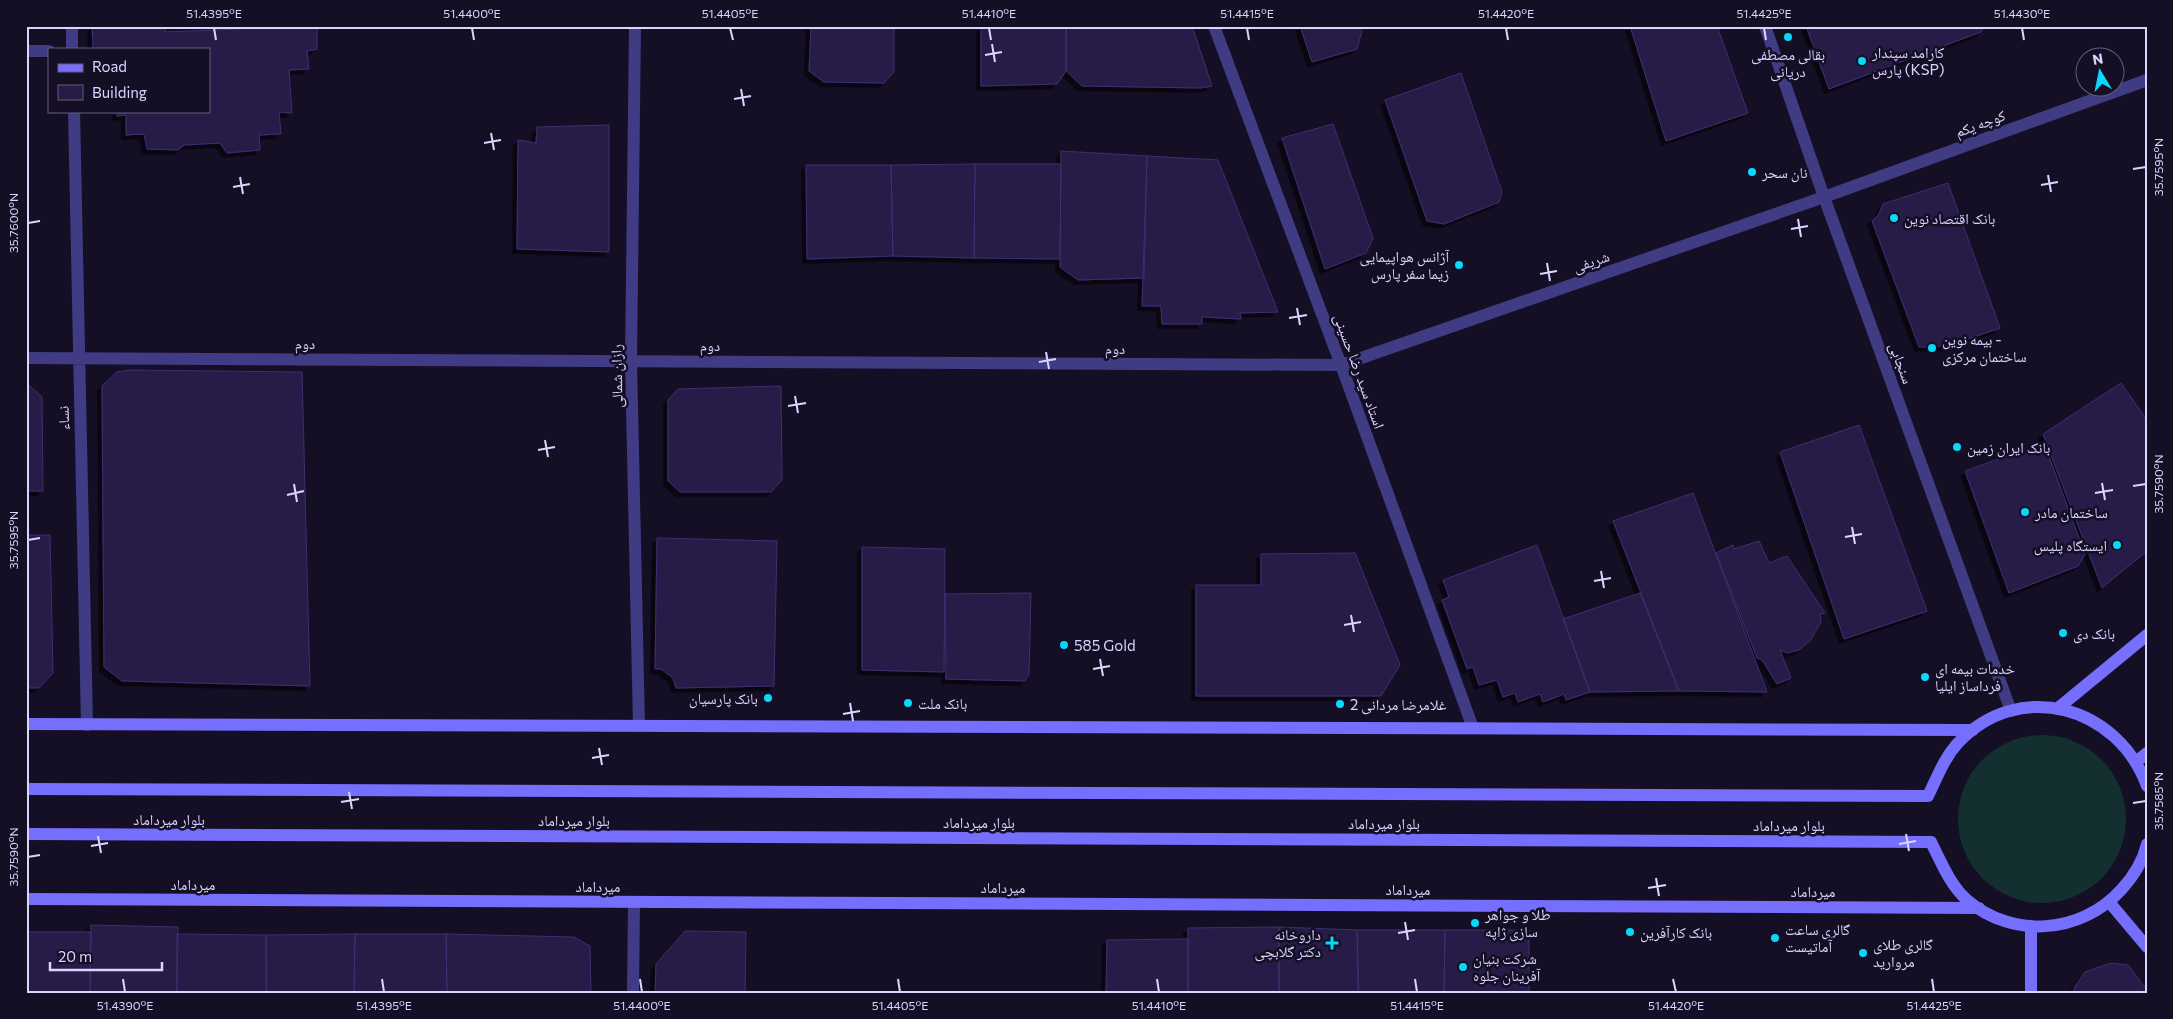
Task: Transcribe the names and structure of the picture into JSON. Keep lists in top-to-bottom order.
{
  "streets": {
    "main road": ["بلوار میرداماد", "میرداماد"],
    "street": [
      "کوچه یکم",
      "شریفی",
      "دوم",
      "سنجابی",
      "استاد سید رضا حسینی",
      "رازان شمالی",
      "نساء"
    ]
  },
  "crossings": [
    ["کوچه یکم", "شریفی"],
    ["کوچه یکم", "سنجابی"],
    ["شریفی", "دوم"],
    ["شریفی", "سنجابی"],
    ["شریفی", "استاد سید رضا حسینی"],
    ["دوم", "استاد سید رضا حسینی"],
    ["دوم", "رازان شمالی"],
    ["دوم", "نساء"],
    ["بلوار میرداماد", "میرداماد"]
  ],
  "places": {
    "other": [
      "بقالی مصطفی دریانی",
      "کارامد سپندار پارس (KSP)",
      "نان سحر",
      "بانک اقتصاد نوین",
      "آژانس هواپیمایی زیما سفر پارس",
      "بیمه نوین - ساختمان مرکزی",
      "بانک ایران زمین",
      "ساختمان مادر",
      "ایستگاه پلیس",
      "بانک دی",
      "585 Gold",
      "خدمات بیمه ای فرداساز ایلیا",
      "بانک پارسیان",
      "بانک ملت",
      "غلامرضا مردانی 2",
      "طلا و جواهر سازی ژاپه",
      "بانک کارآفرین",
      "گالری ساعت آماتیست",
      "گالری طلای مروارید",
      "شرکت بنیان آفرینان جلوه"
    ],
    "health": ["داروخانه دکتر گلابچی"]
  },
  "legend": ["Road", "Building"],
  "scale_bar": "20 m",
  "north": "top",
  "coordinates": [
    "51.4395°E",
    "51.4400°E",
    "51.4405°E",
    "51.4410°E",
    "51.4415°E",
    "51.4420°E",
    "51.4425°E",
    "51.4430°E",
    "35.7595°N",
    "35.7600°N",
    "35.7590°N",
    "35.7585°N",
    "51.4390°E"
  ]
}
